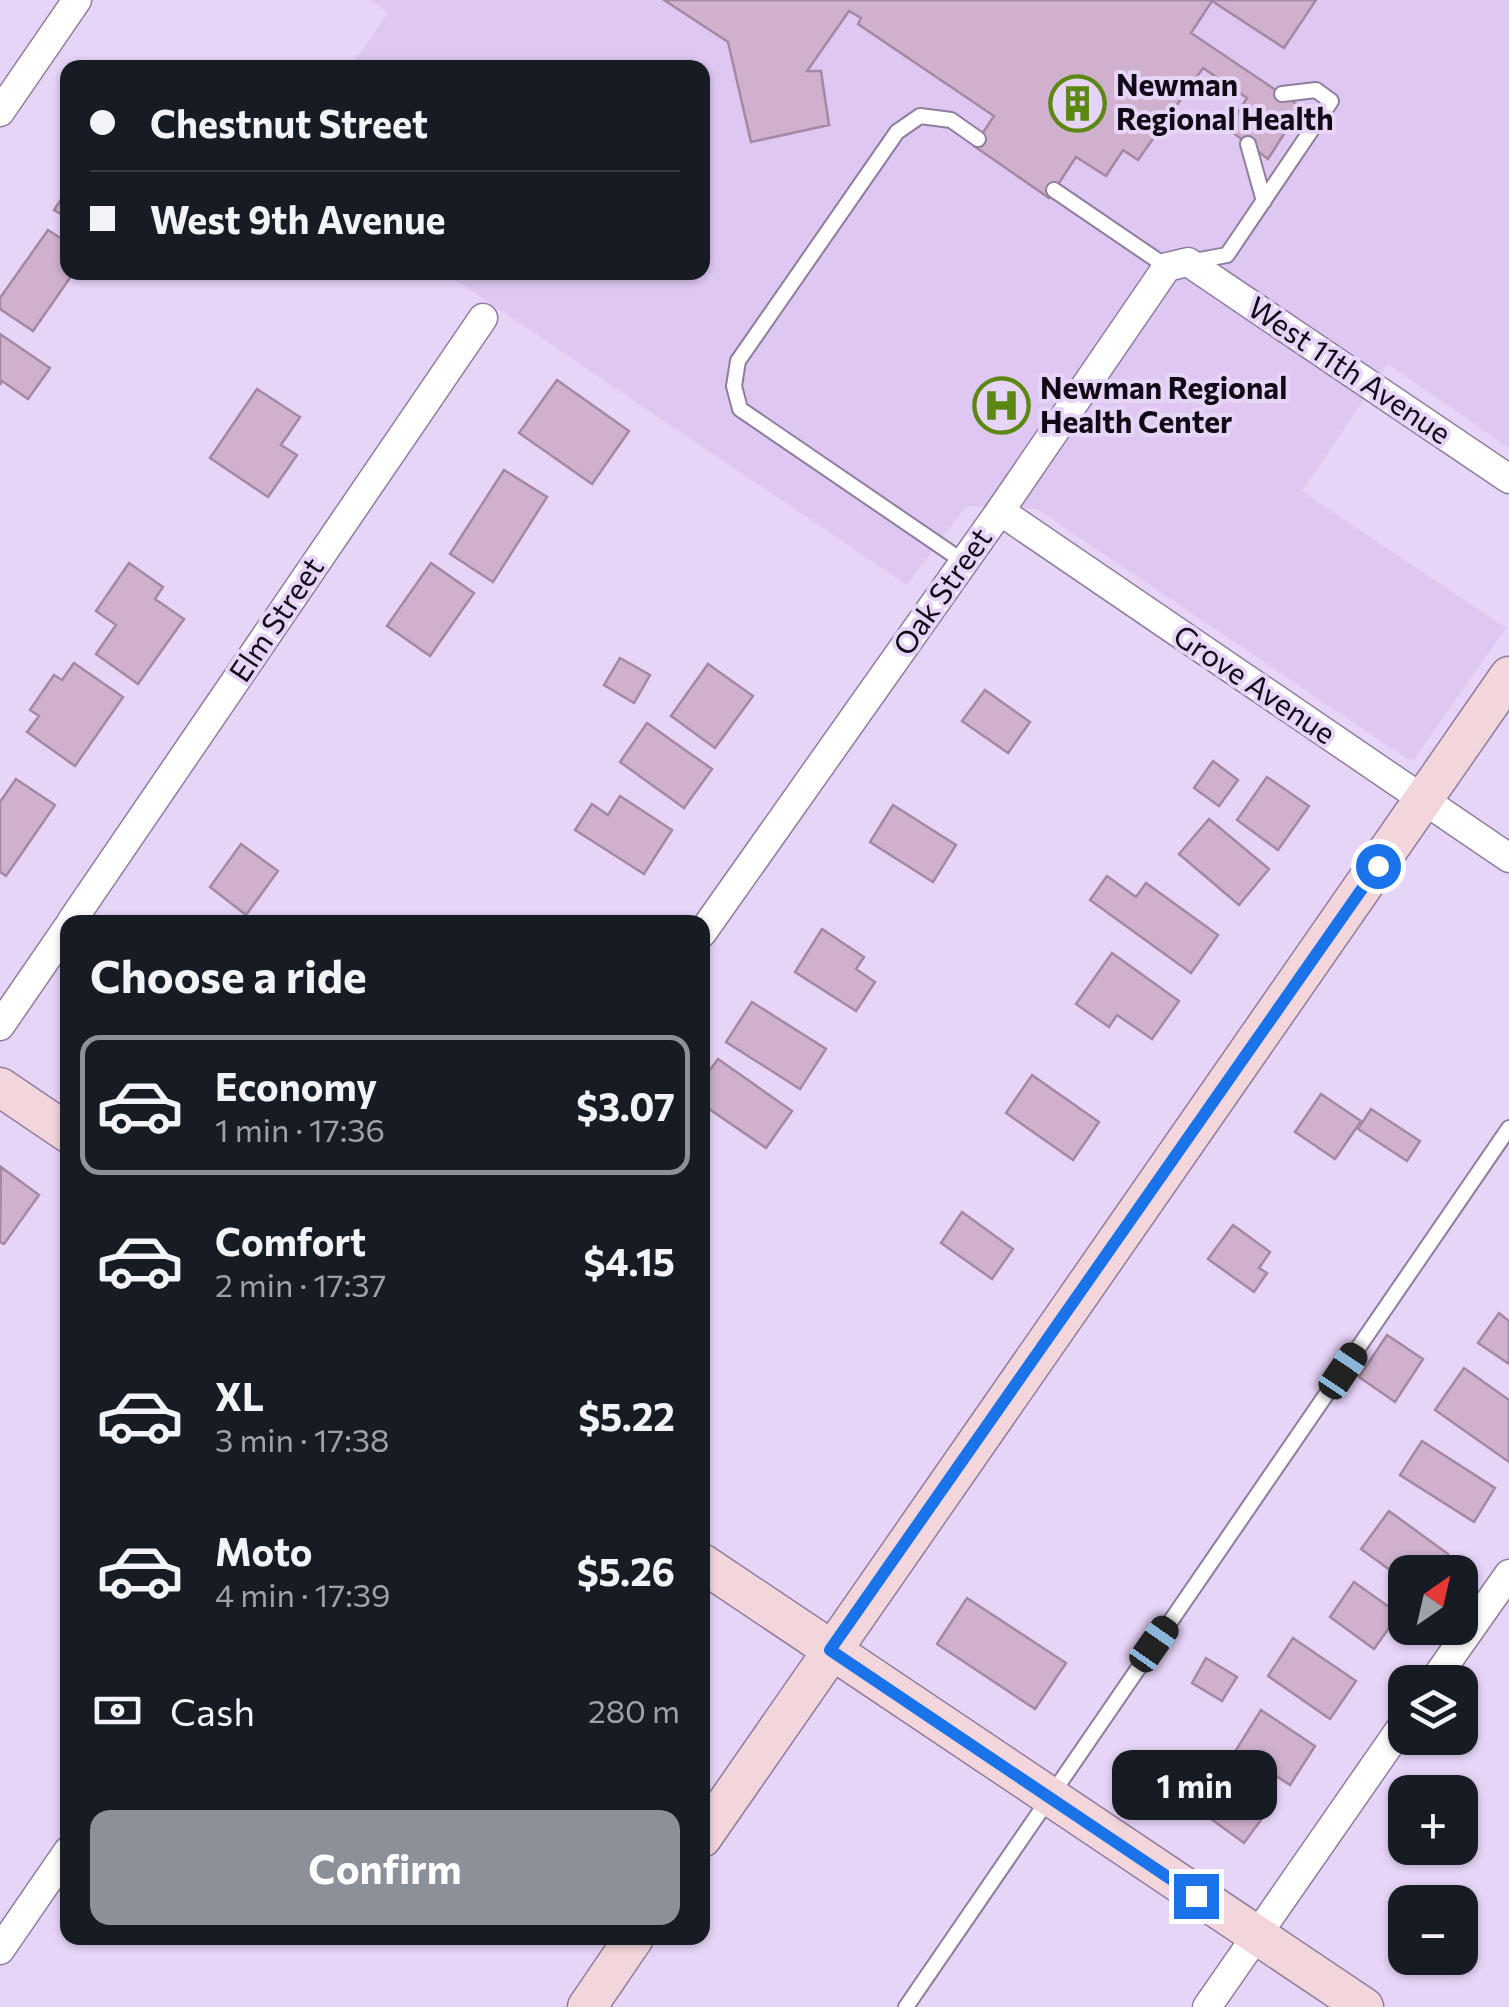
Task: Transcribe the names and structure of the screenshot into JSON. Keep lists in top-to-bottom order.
{
  "streets": {
    "street": [
      "West 11th Avenue",
      "Oak Street",
      "Elm Street",
      "Grove Avenue"
    ]
  },
  "crossings": [
    ["West 11th Avenue", "Oak Street"],
    ["Oak Street", "Grove Avenue"]
  ],
  "places": {
    "building": ["Newman Regional Health"],
    "hospital": ["Newman Regional Health Center"]
  },
  "north": "top right",
  "page": {
    "banner": ["Chestnut Street", "West 9th Avenue"],
    "heading": "Choose a ride",
    "list": [
      {
        "name": "Economy",
        "note": "1 min · 17:36",
        "value": "$3.07"
      },
      {
        "name": "Comfort",
        "note": "2 min · 17:37",
        "value": "$4.15"
      },
      {
        "name": "XL",
        "note": "3 min · 17:38",
        "value": "$5.22"
      },
      {
        "name": "Moto",
        "note": "4 min · 17:39",
        "value": "$5.26"
      }
    ],
    "map_buttons": ["+", "−"],
    "pay": ["Cash", "280 m"],
    "bubble": "1 min",
    "buttons": "Confirm"
  }
}
